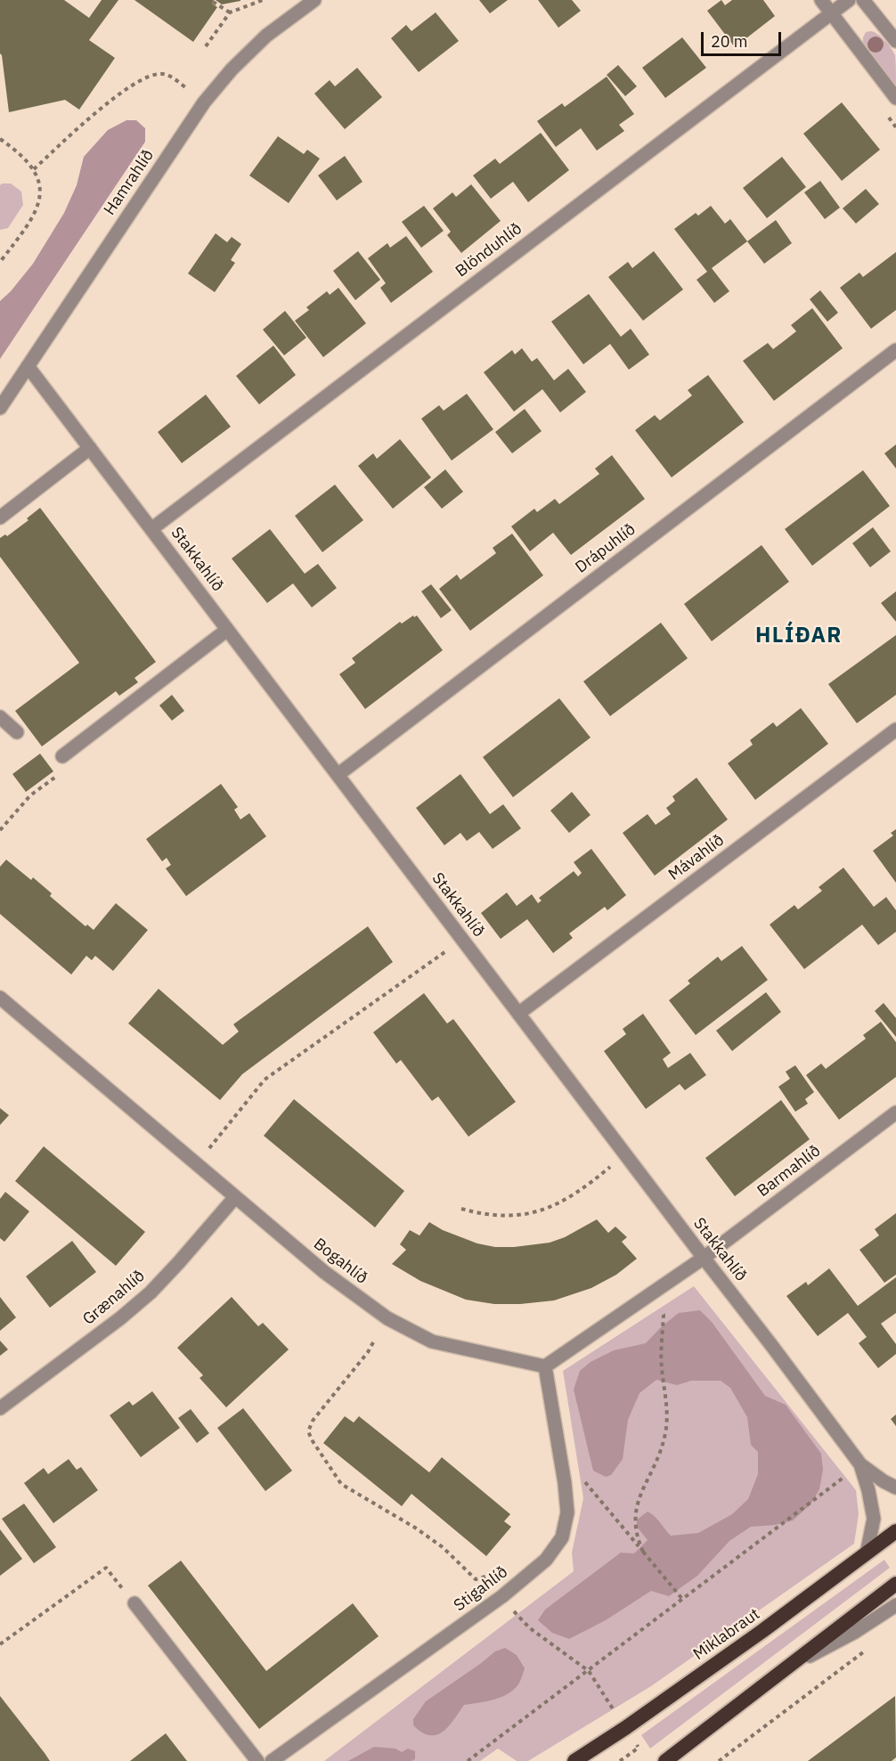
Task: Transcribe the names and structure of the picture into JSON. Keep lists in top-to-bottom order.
{
  "streets": {
    "highway": ["Miklabraut"],
    "street": [
      "Hamrahlíð",
      "Blönduhlíð",
      "Drápuhlíð",
      "Stakkahlíð",
      "Mávahlíð",
      "Barmahlíð",
      "Bogahlíð",
      "Grænahlíð",
      "Stigahlíð"
    ]
  },
  "crossings": [
    ["Hamrahlíð", "Stakkahlíð"],
    ["Blönduhlíð", "Stakkahlíð"],
    ["Drápuhlíð", "Stakkahlíð"],
    ["Stakkahlíð", "Mávahlíð"],
    ["Stakkahlíð", "Barmahlíð"],
    ["Stakkahlíð", "Miklabraut"],
    ["Bogahlíð", "Grænahlíð"],
    ["Bogahlíð", "Stigahlíð"]
  ],
  "districts": ["HLÍÐAR"],
  "scale_bar": "20 m"
}
